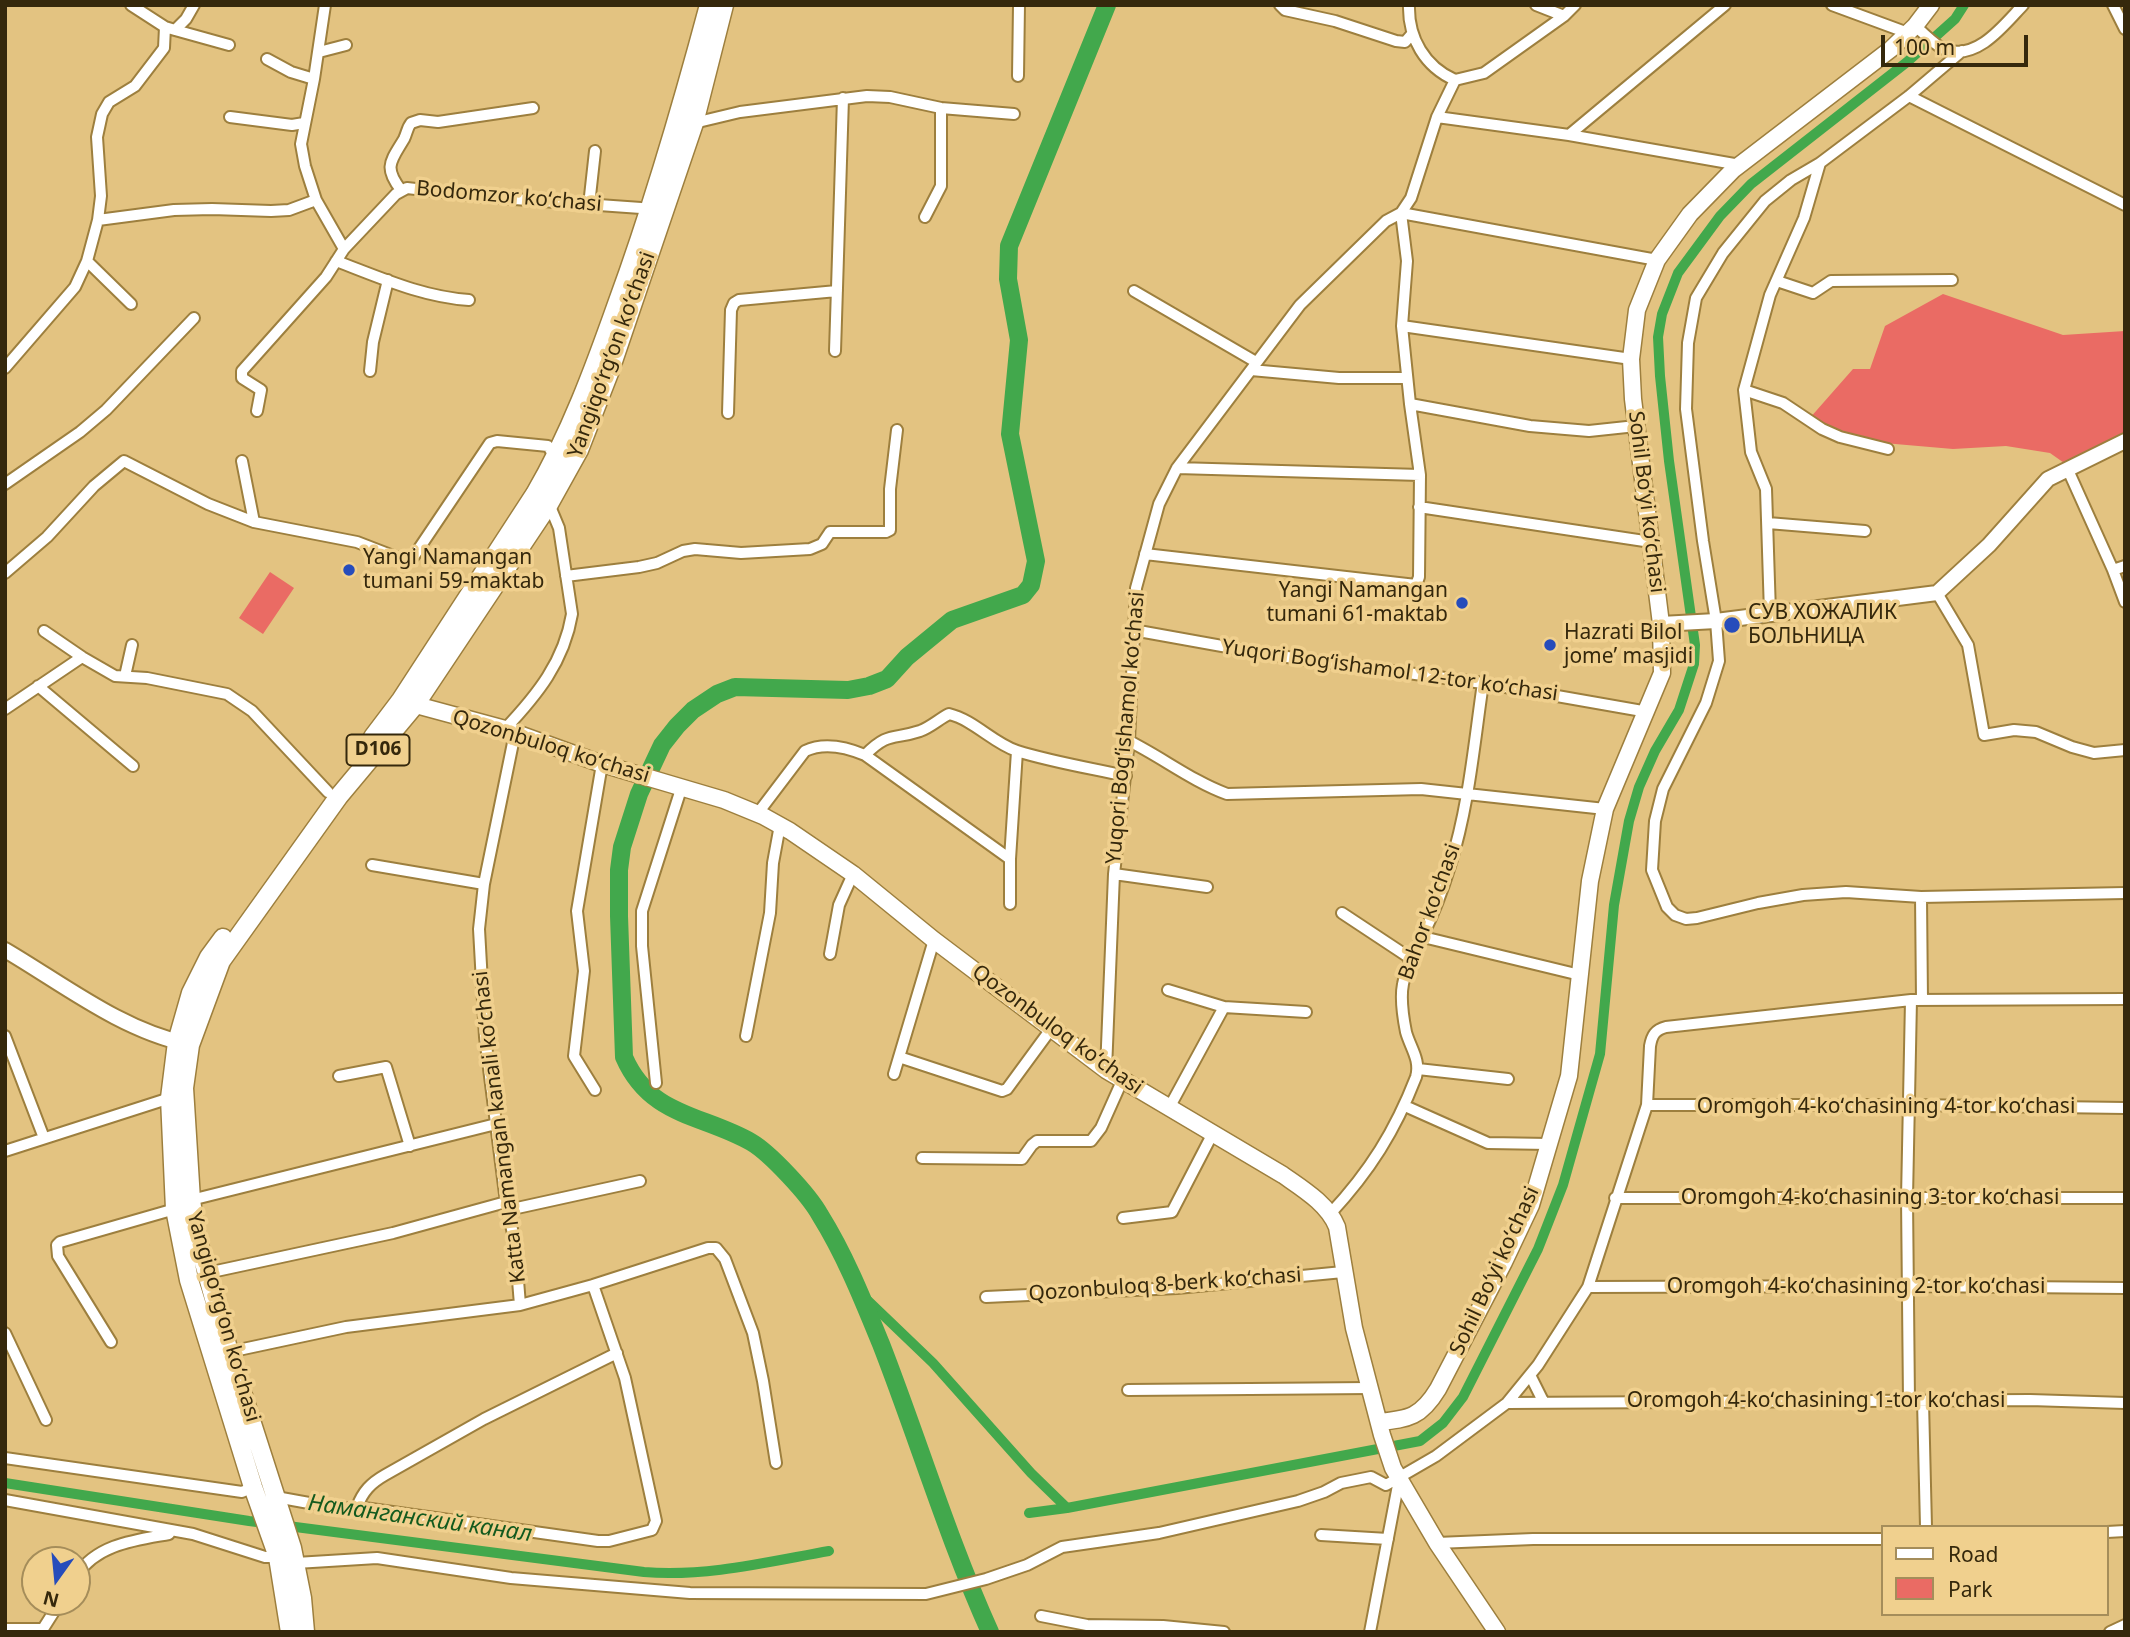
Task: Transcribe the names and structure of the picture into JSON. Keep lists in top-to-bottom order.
{
  "streets": {
    "main road": [
      "Yangiqoʻrgʻon koʻchasi",
      "Sohil Boʻyi koʻchasi",
      "Qozonbuloq koʻchasi",
      "D106"
    ],
    "street": [
      "Bodomzor koʻchasi",
      "Yuqori Bogʻishamol 12-tor koʻchasi",
      "Yuqori Bogʻishamol koʻchasi",
      "Bahor koʻchasi",
      "Oromgoh 4-koʻchasining 4-tor koʻchasi",
      "Katta Namangan kanali koʻchasi",
      "Oromgoh 4-koʻchasining 3-tor koʻchasi",
      "Qozonbuloq 8-berk koʻchasi",
      "Oromgoh 4-koʻchasining 2-tor koʻchasi",
      "Oromgoh 4-koʻchasining 1-tor koʻchasi"
    ]
  },
  "crossings": [
    ["Bodomzor koʻchasi", "Yangiqoʻrgʻon koʻchasi"],
    ["Yangiqoʻrgʻon koʻchasi", "Qozonbuloq koʻchasi"],
    ["Yangiqoʻrgʻon koʻchasi", "D106"],
    ["Sohil Boʻyi koʻchasi", "Yuqori Bogʻishamol 12-tor koʻchasi"],
    ["Yuqori Bogʻishamol 12-tor koʻchasi", "Yuqori Bogʻishamol koʻchasi"],
    ["Yuqori Bogʻishamol 12-tor koʻchasi", "Bahor koʻchasi"],
    ["Yuqori Bogʻishamol koʻchasi", "Qozonbuloq koʻchasi"],
    ["Qozonbuloq koʻchasi", "Katta Namangan kanali koʻchasi"]
  ],
  "water": ["Наманганский канал"],
  "places": [
    "Yangi Namangan tumani 59-maktab",
    "Yangi Namangan tumani 61-maktab",
    "СУВ ХОЖАЛИК БОЛЬНИЦА",
    "Hazrati Bilol jome’ masjidi"
  ],
  "legend": ["Road", "Park"],
  "scale_bar": "100 m",
  "north": "bottom"
}
